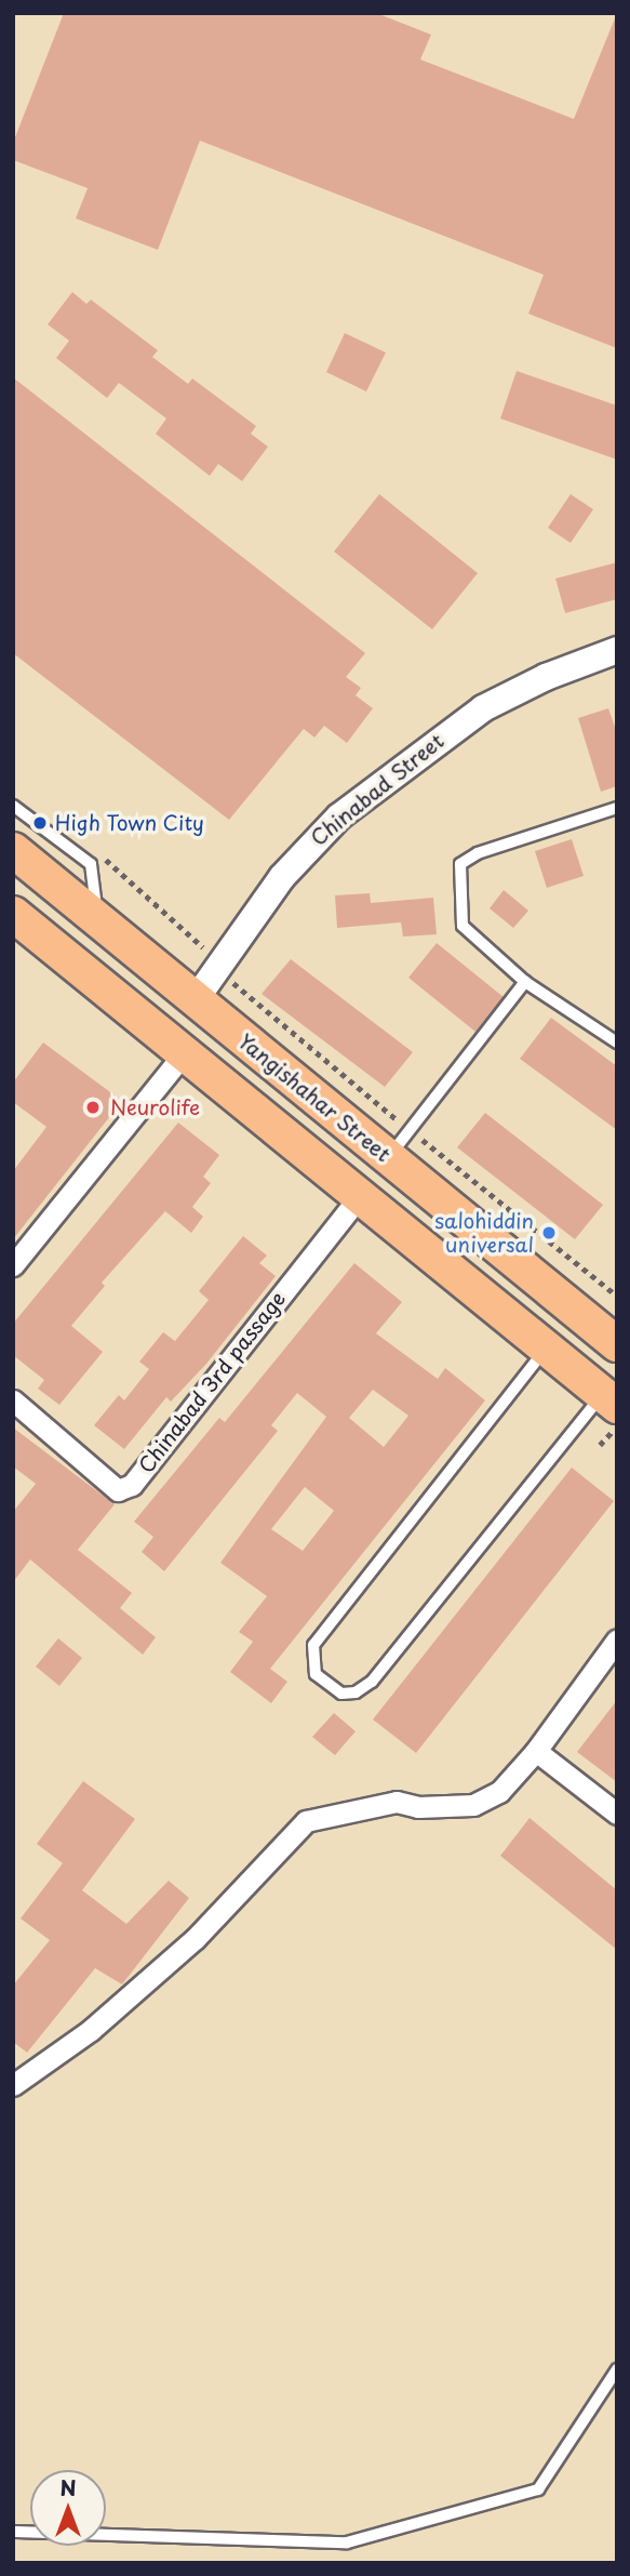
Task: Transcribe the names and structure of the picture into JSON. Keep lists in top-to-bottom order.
{
  "streets": {
    "main road": ["Yangishahar Street"],
    "street": ["Chinabad Street", "Chinabad 3rd passage"]
  },
  "crossings": [
    ["Chinabad Street", "Yangishahar Street"]
  ],
  "places": ["High Town City", "Neurolife", "salohiddin universal"],
  "north": "top"
}
